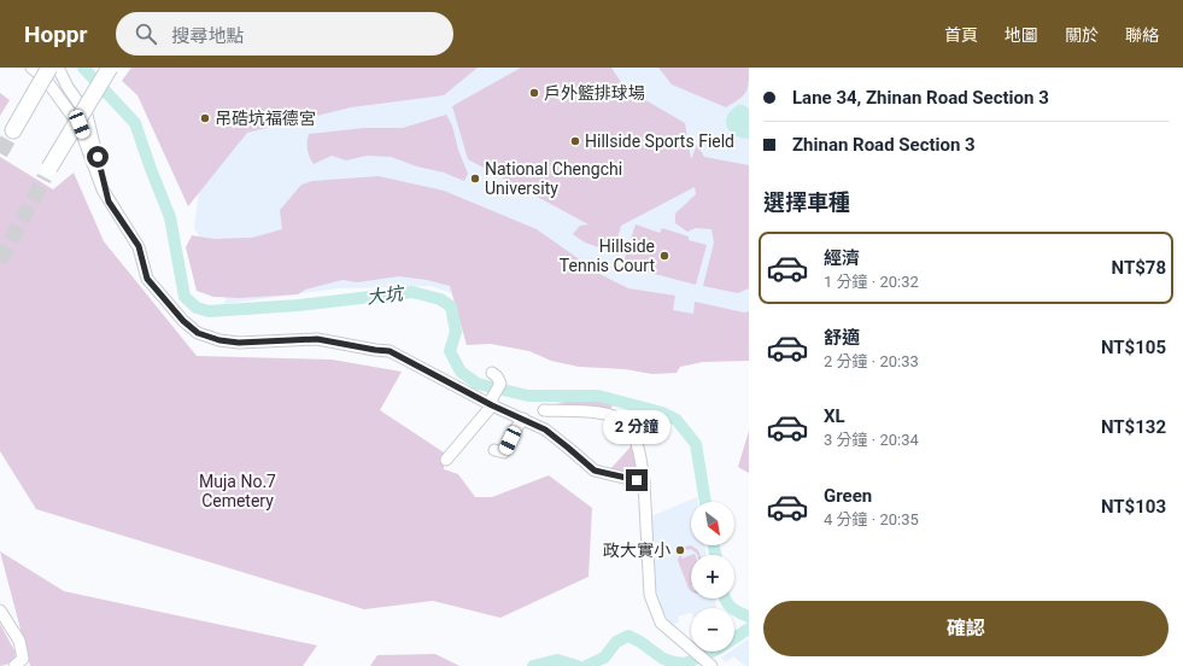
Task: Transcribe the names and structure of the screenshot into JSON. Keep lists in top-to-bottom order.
{
  "water": ["大坑"],
  "parks": ["Muja No.7 Cemetery"],
  "places": [
    "戶外籃排球場",
    "吊硞坑福德宮",
    "Hillside Sports Field",
    "National Chengchi University",
    "Hillside Tennis Court",
    "政大實小"
  ],
  "north": "bottom right",
  "page": {
    "header": "Hoppr",
    "search": "搜尋地點",
    "nav": [
      "首頁",
      "地圖",
      "關於",
      "聯絡"
    ],
    "banner": ["Lane 34, Zhinan Road Section 3", "Zhinan Road Section 3"],
    "heading": "選擇車種",
    "list": [
      {
        "name": "經濟",
        "note": "1 分鐘 · 20:32",
        "value": "NT$78"
      },
      {
        "name": "舒適",
        "note": "2 分鐘 · 20:33",
        "value": "NT$105"
      },
      {
        "name": "XL",
        "note": "3 分鐘 · 20:34",
        "value": "NT$132"
      },
      {
        "name": "Green",
        "note": "4 分鐘 · 20:35",
        "value": "NT$103"
      }
    ],
    "bubble": "2 分鐘",
    "map_buttons": ["+", "−"],
    "buttons": "確認"
  }
}
